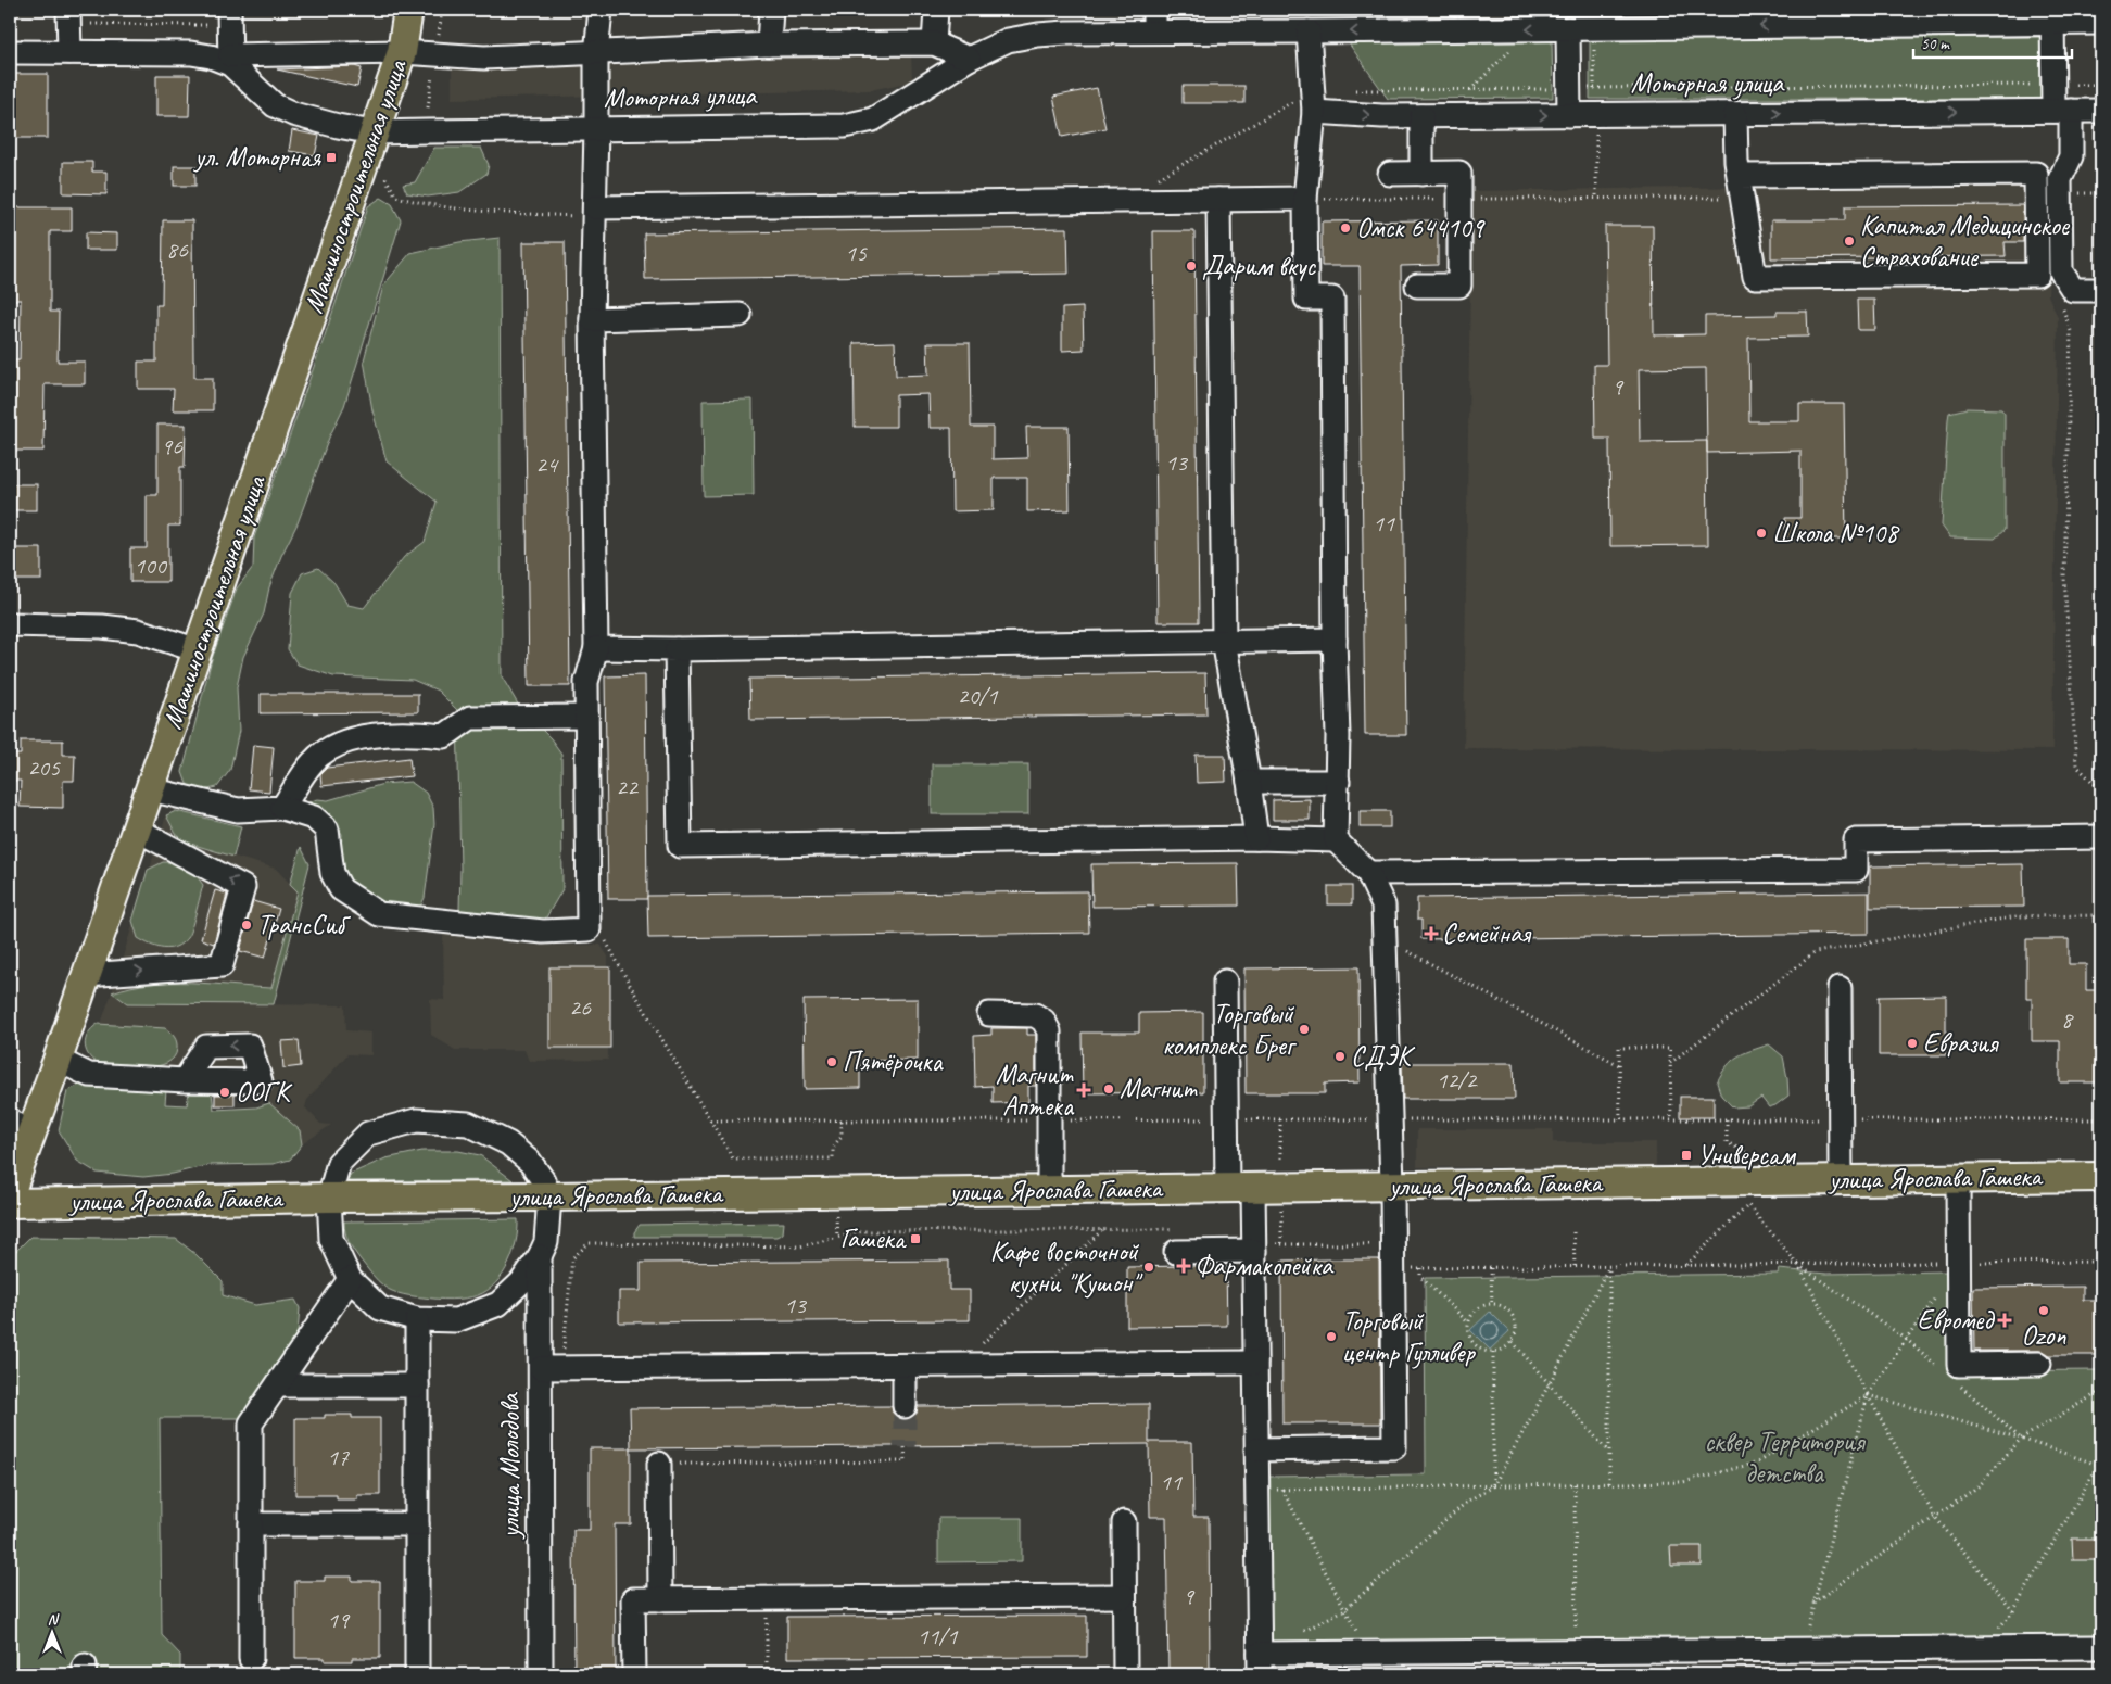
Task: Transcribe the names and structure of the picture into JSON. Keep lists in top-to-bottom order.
{
  "streets": {
    "main road": ["Машиностроительная улица", "улица Ярослава Гашека"],
    "street": ["Моторная улица", "улица Молодова"]
  },
  "crossings": [
    ["Моторная улица", "Машиностроительная улица"]
  ],
  "parks": ["сквер Территория детства"],
  "places": {
    "transit": ["ул. Моторная", "Универсам", "Гашека"],
    "other": [
      "Омск 644109",
      "Капитал Медицинское Страхование",
      "Дарим вкус",
      "Школа №108",
      "ТрансСиб",
      "Торговый комплекс Брег",
      "Евразия",
      "СДЭК",
      "Пятёрочка",
      "Магнит",
      "ООГК",
      "Кафе восточной кухни \"Кушон\"",
      "Ozon",
      "Торговый центр Гулливер"
    ],
    "health": [
      "Семейная",
      "Магнит Аптека",
      "Фармакопейка",
      "Евромед"
    ]
  },
  "house_numbers": [
    "86",
    "15",
    "9",
    "96",
    "13",
    "24",
    "11",
    "100",
    "20/1",
    "205",
    "22",
    "26",
    "8",
    "12/2",
    "13",
    "17",
    "11",
    "9",
    "19",
    "11/1"
  ],
  "scale_bar": "50 m",
  "north": "top"
}
